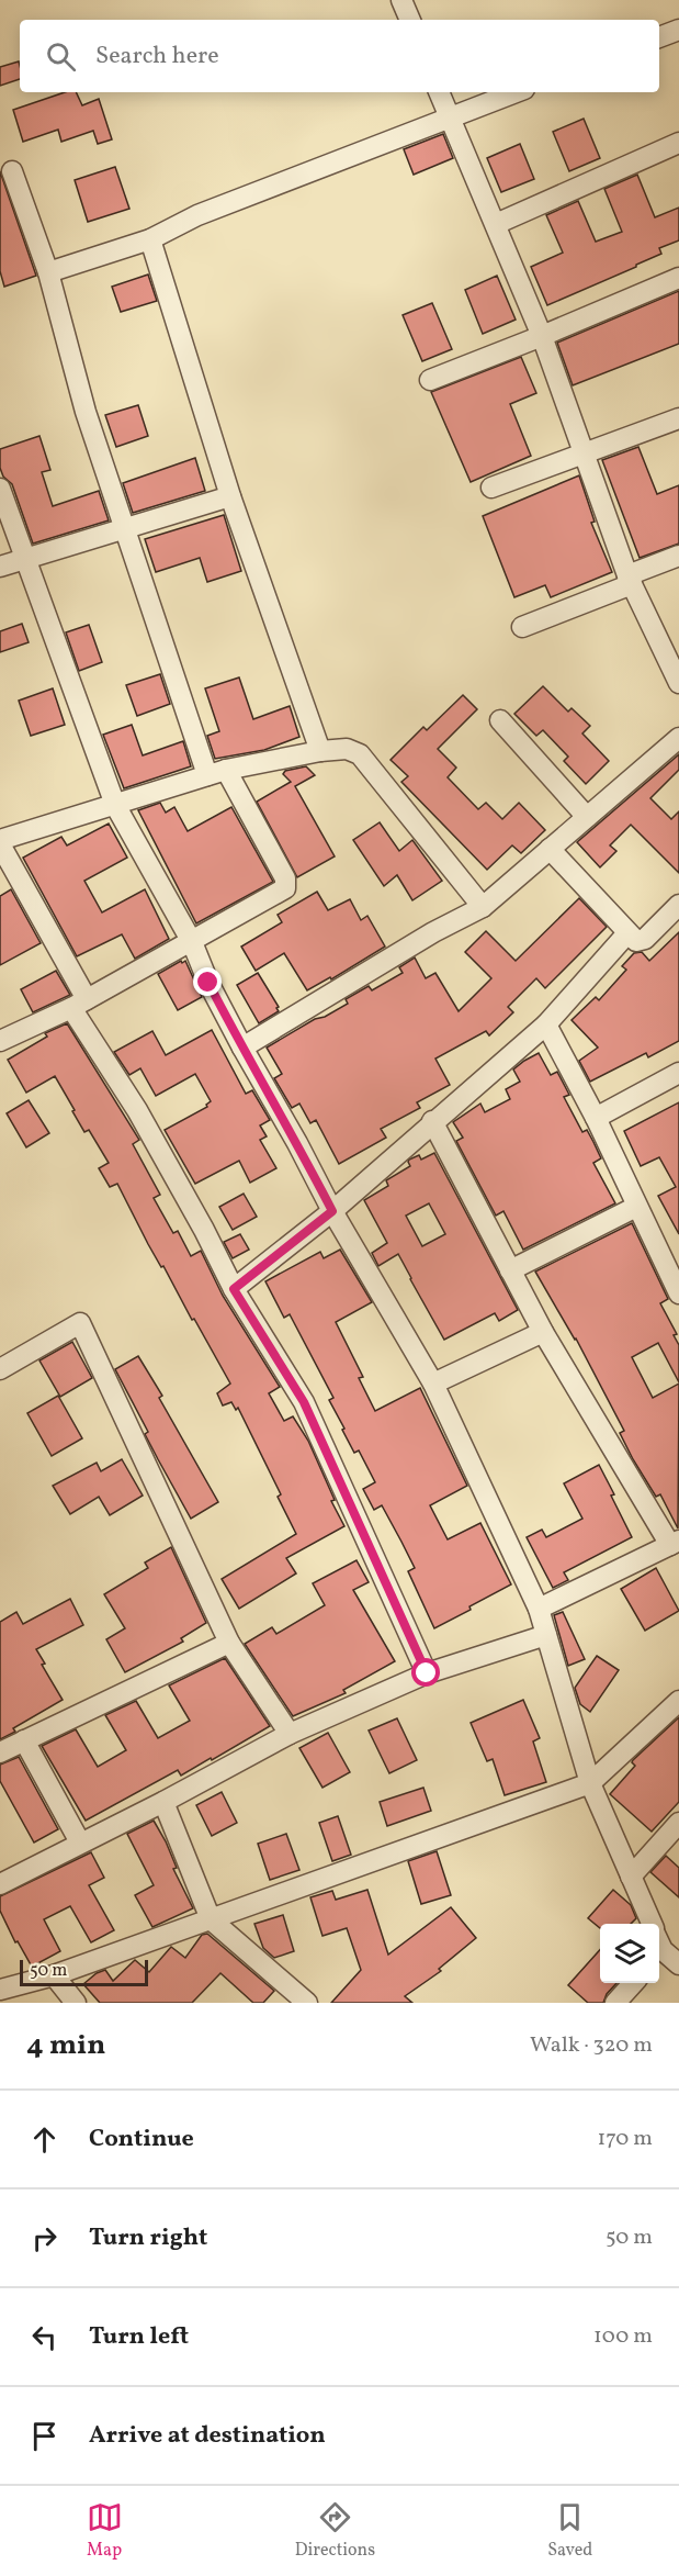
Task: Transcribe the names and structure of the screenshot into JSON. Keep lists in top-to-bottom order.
{
  "scale_bar": "50 m",
  "page": {
    "search": "Search here",
    "scale": "50 m",
    "heading": ["4 min", "Walk · 320 m"],
    "list": [
      ["Continue", "170 m"],
      ["Turn right", "50 m"],
      ["Turn left", "100 m"],
      "Arrive at destination"
    ],
    "nav": ["Map", "Directions", "Saved"]
  }
}
